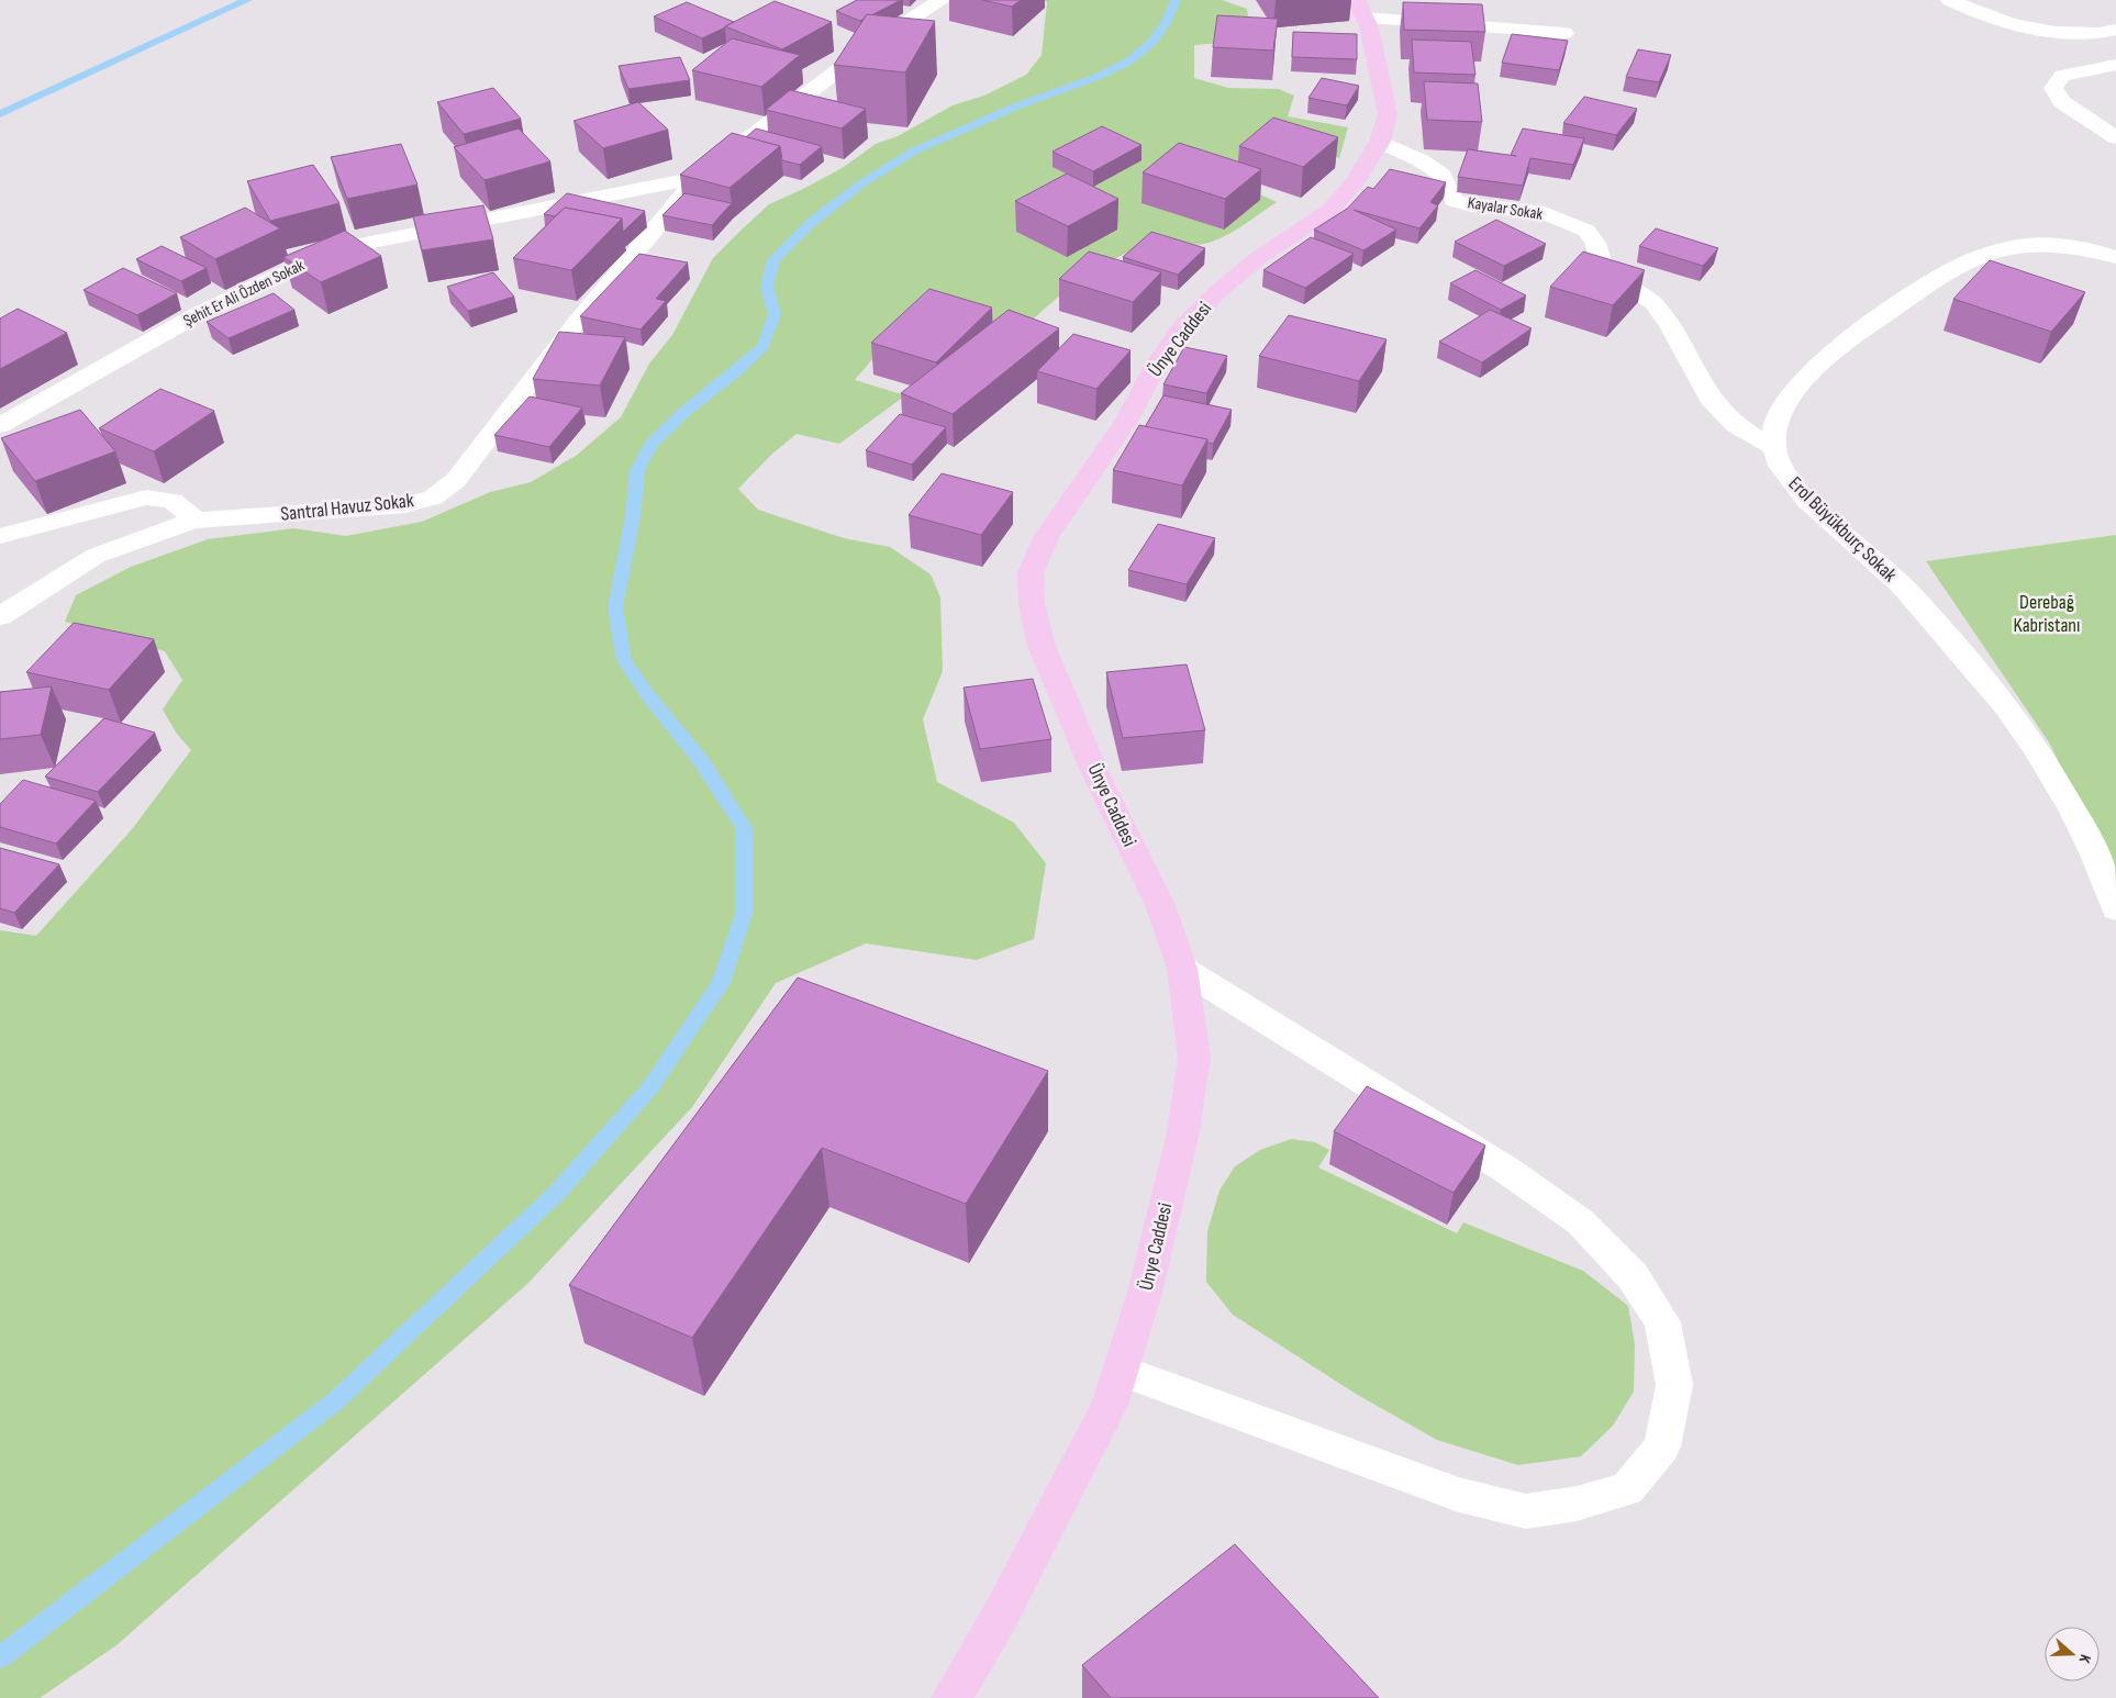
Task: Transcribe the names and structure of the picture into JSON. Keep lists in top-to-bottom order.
{
  "streets": {
    "main road": ["Ünye Caddesi"],
    "street": [
      "Kayalar Sokak",
      "Şehit Er Ali Özden Sokak",
      "Santral Havuz Sokak",
      "Erol Büyükburç Sokak"
    ]
  },
  "crossings": [
    ["Kayalar Sokak", "Ünye Caddesi"],
    ["Kayalar Sokak", "Erol Büyükburç Sokak"],
    ["Şehit Er Ali Özden Sokak", "Santral Havuz Sokak"]
  ],
  "parks": ["Derebağ Kabristanı"],
  "north": "right"
}
